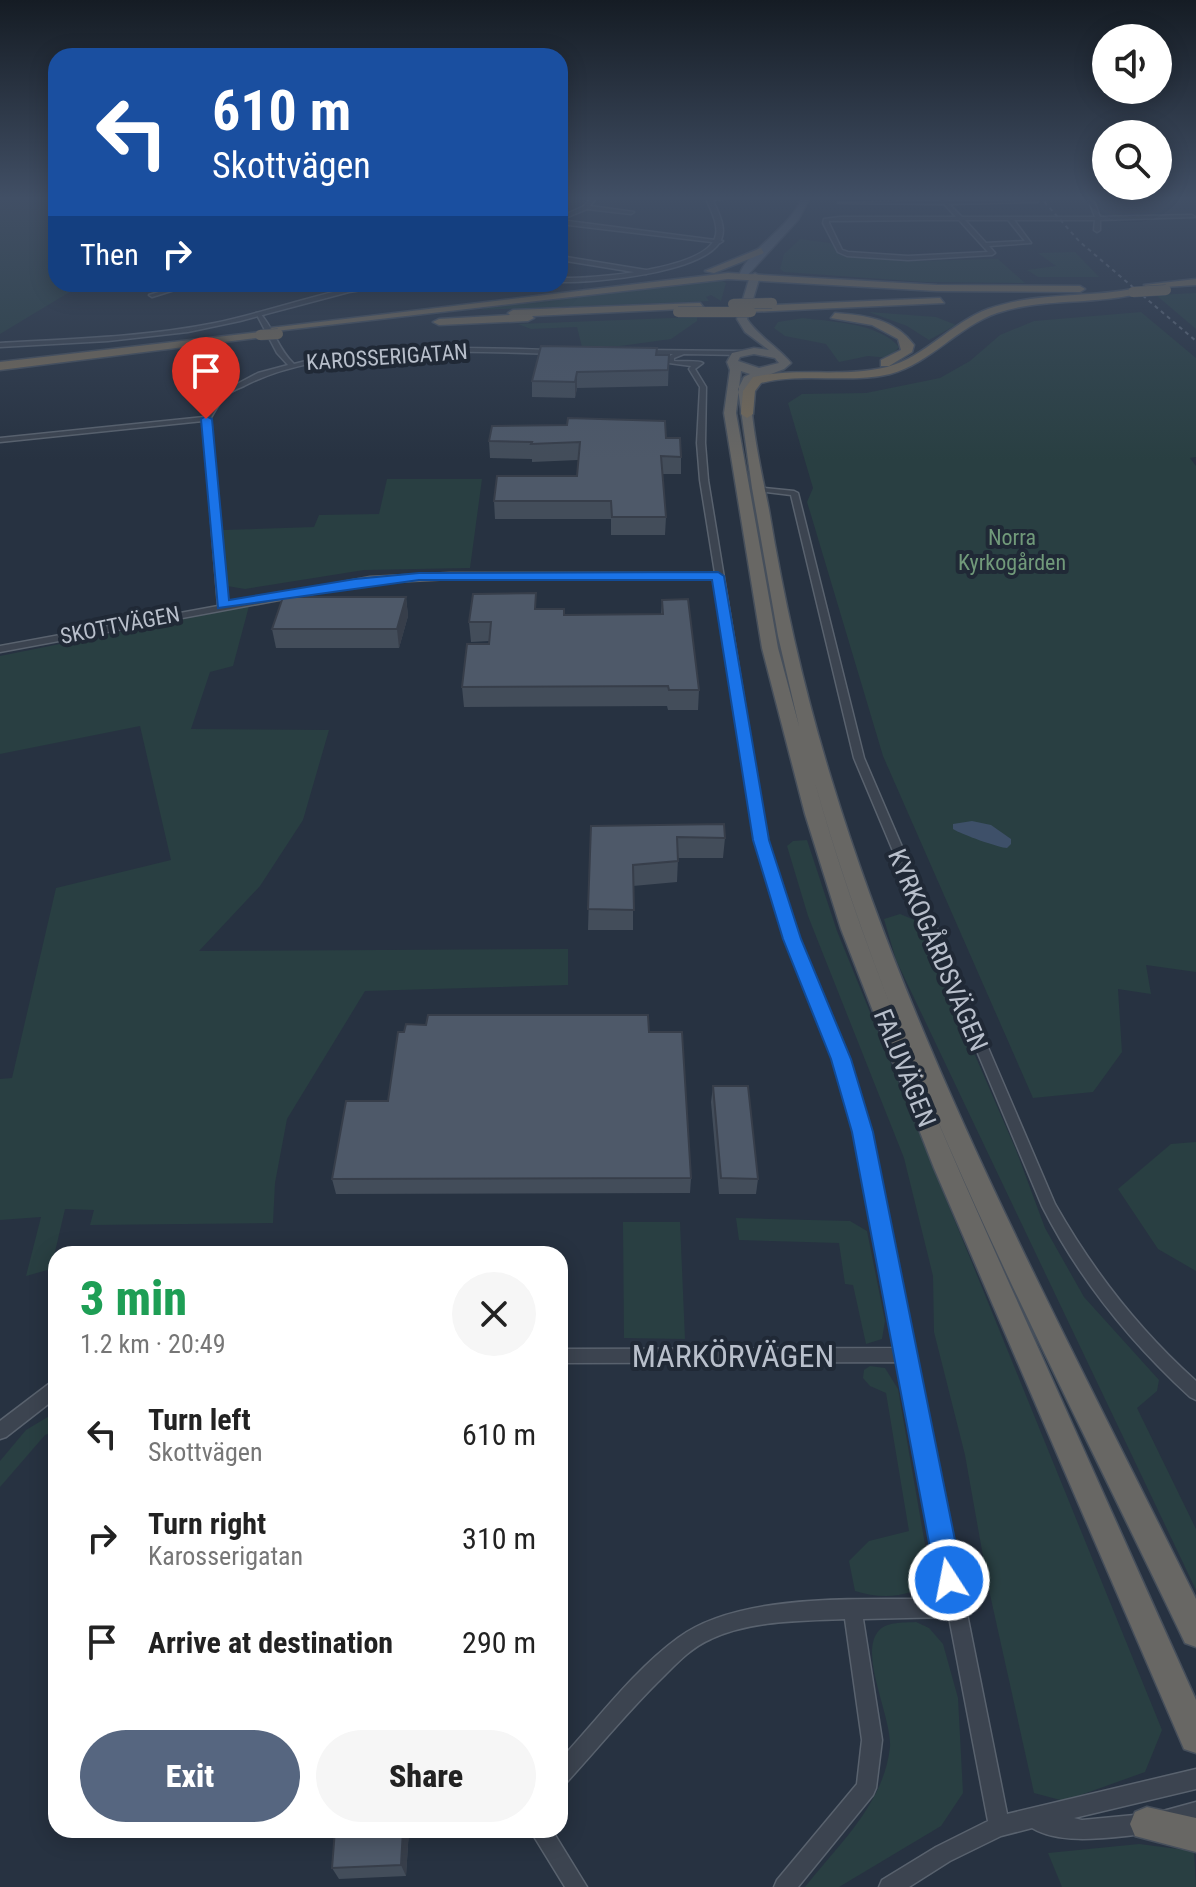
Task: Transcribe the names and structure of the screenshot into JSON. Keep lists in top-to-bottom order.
{
  "streets": {
    "highway": ["FALUVÄGEN"],
    "street": [
      "KAROSSERIGATAN",
      "SKOTTVÄGEN",
      "KYRKOGÅRDSVÄGEN",
      "MARKÖRVÄGEN"
    ]
  },
  "crossings": [
    ["KYRKOGÅRDSVÄGEN", "FALUVÄGEN"]
  ],
  "parks": ["Norra Kyrkogården"],
  "page": {
    "turn": ["610 m", "Skottvägen"],
    "then": "Then",
    "heading": ["3 min", "1.2 km · 20:49"],
    "list": [
      {
        "name": "Turn left",
        "note": "Skottvägen",
        "value": "610 m"
      },
      {
        "name": "Turn right",
        "note": "Karosserigatan",
        "value": "310 m"
      },
      {
        "name": "Arrive at destination",
        "value": "290 m"
      }
    ],
    "buttons": ["Exit", "Share"]
  }
}
